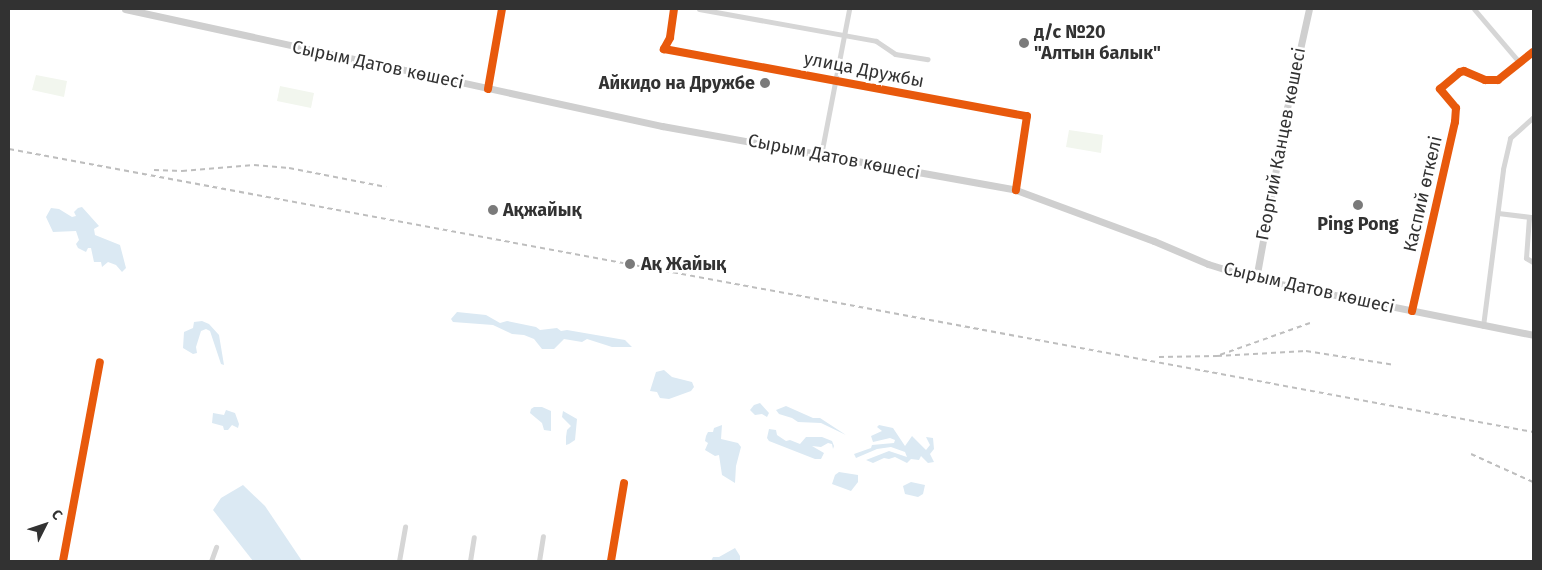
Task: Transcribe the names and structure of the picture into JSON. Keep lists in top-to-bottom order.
{
  "streets": {
    "main road": ["Сырым Датов көшесі", "Георгий Канцев көшесі"],
    "street": ["улица Дружбы", "Каспий өткелі"]
  },
  "crossings": [
    ["Сырым Датов көшесі", "улица Дружбы"],
    ["Сырым Датов көшесі", "Георгий Канцев көшесі"],
    ["Сырым Датов көшесі", "Каспий өткелі"]
  ],
  "places": [
    "д/с №20 \"Алтын балык\"",
    "Айкидо на Дружбе",
    "Ping Pong",
    "Ақжайық",
    "Ақ Жайық"
  ],
  "north": "top right"
}
